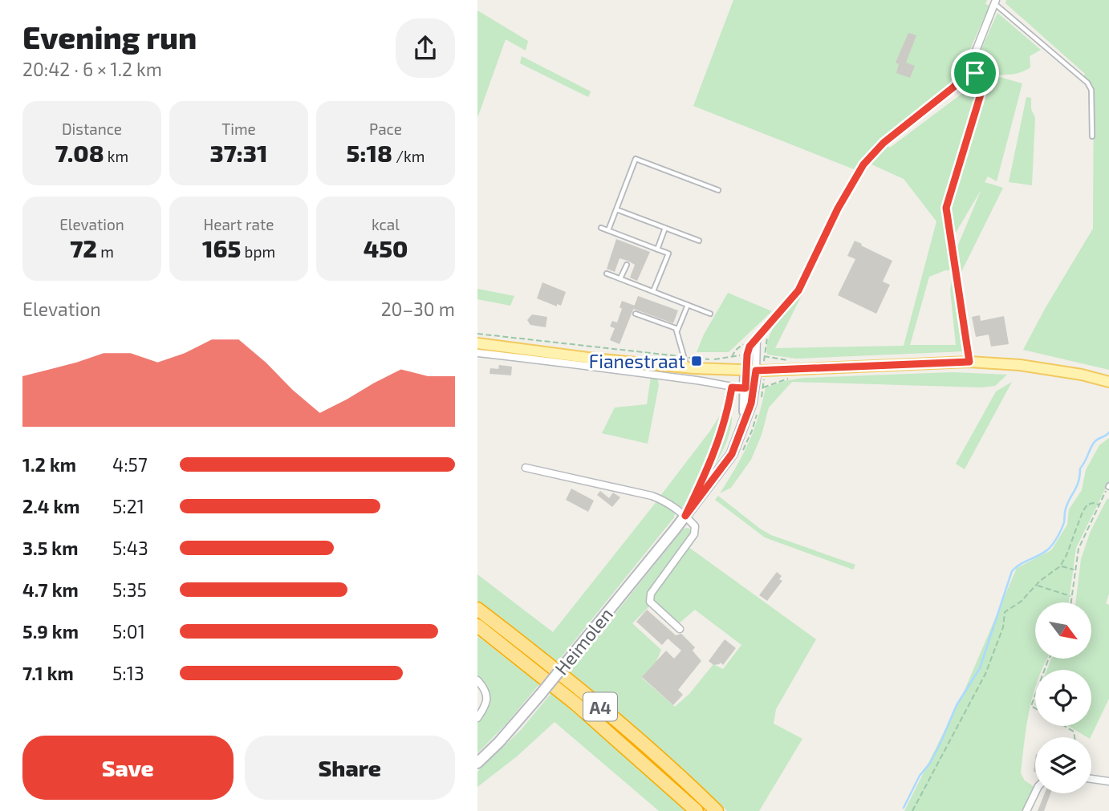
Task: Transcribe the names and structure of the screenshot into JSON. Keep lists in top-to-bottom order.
{
  "streets": {
    "highway": ["A4"],
    "street": ["Heimolen"]
  },
  "places": {
    "transit": ["Fianestraat"]
  },
  "north": "bottom right",
  "page": {
    "heading": ["Evening run", "20:42 · 6 × 1.2 km"],
    "stats": [
      ["Distance", "7.08 km"],
      ["Time", "37:31"],
      ["Pace", "5:18 /km"],
      ["Elevation", "72 m"],
      ["Heart rate", "165 bpm"],
      ["kcal", "450"]
    ],
    "chart": ["Elevation", "20–30 m"],
    "list": [
      {
        "name": "1.2 km",
        "note": "4:57"
      },
      {
        "name": "2.4 km",
        "note": "5:21"
      },
      {
        "name": "3.5 km",
        "note": "5:43"
      },
      {
        "name": "4.7 km",
        "note": "5:35"
      },
      {
        "name": "5.9 km",
        "note": "5:01"
      },
      {
        "name": "7.1 km",
        "note": "5:13"
      }
    ],
    "buttons": ["Save", "Share"]
  }
}
